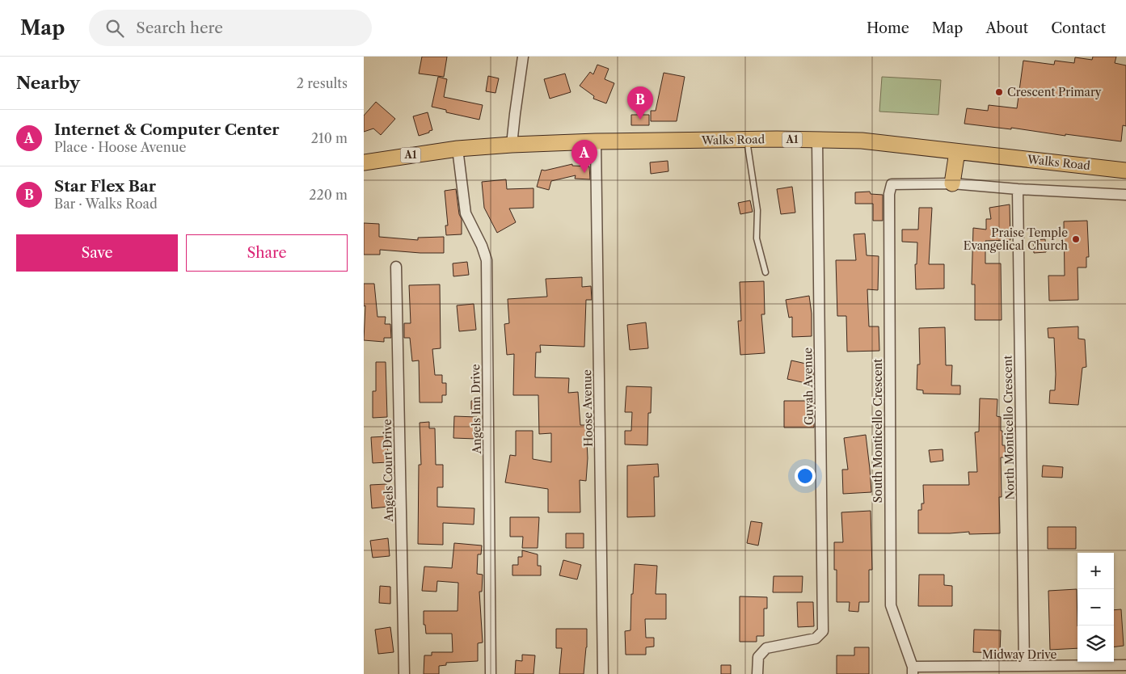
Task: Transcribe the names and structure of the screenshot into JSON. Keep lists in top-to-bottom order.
{
  "streets": {
    "main road": ["Walks Road", "A1"],
    "street": [
      "Guyah Avenue",
      "Hoose Avenue",
      "Angels Inn Drive",
      "North Monticello Crescent",
      "South Monticello Crescent",
      "Angels Court Drive",
      "Midway Drive"
    ]
  },
  "crossings": [
    ["Walks Road", "Guyah Avenue"],
    ["Walks Road", "Hoose Avenue"],
    ["Walks Road", "Angels Inn Drive"],
    ["North Monticello Crescent", "Midway Drive"],
    ["South Monticello Crescent", "Midway Drive"]
  ],
  "places": ["Crescent Primary", "Praise Temple Evangelical Church"],
  "page": {
    "header": "Map",
    "search": "Search here",
    "nav": [
      "Home",
      "Map",
      "About",
      "Contact"
    ],
    "heading": ["Nearby", "2 results"],
    "pins": ["B", "A"],
    "list": [
      {
        "mark": "A",
        "name": "Internet & Computer Center",
        "note": "Place · Hoose Avenue",
        "value": "210 m"
      },
      {
        "mark": "B",
        "name": "Star Flex Bar",
        "note": "Bar · Walks Road",
        "value": "220 m"
      }
    ],
    "buttons": ["Save", "Share"],
    "map_buttons": ["+", "−"]
  }
}
